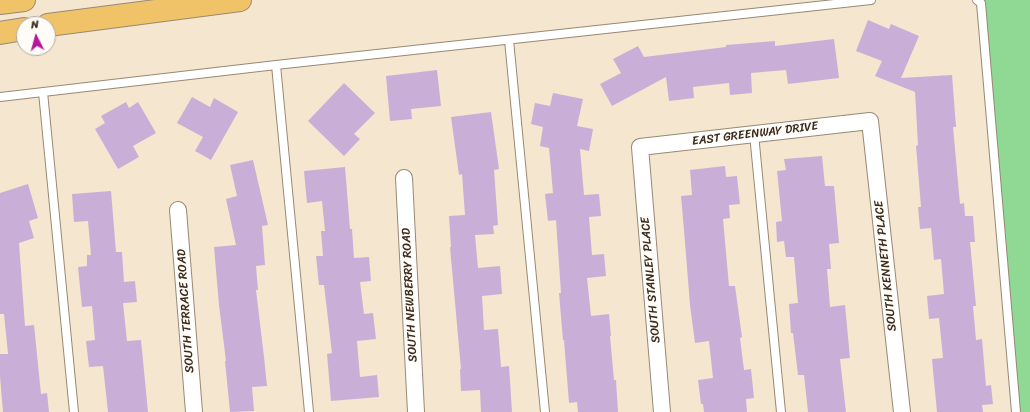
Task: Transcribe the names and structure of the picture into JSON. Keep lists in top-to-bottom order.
{
  "streets": {
    "street": [
      "EAST GREENWAY DRIVE",
      "SOUTH KENNETH PLACE",
      "SOUTH STANLEY PLACE",
      "SOUTH NEWBERRY ROAD",
      "SOUTH TERRACE ROAD"
    ]
  },
  "crossings": [
    ["EAST GREENWAY DRIVE", "SOUTH KENNETH PLACE"],
    ["EAST GREENWAY DRIVE", "SOUTH STANLEY PLACE"]
  ],
  "north": "top"
}
